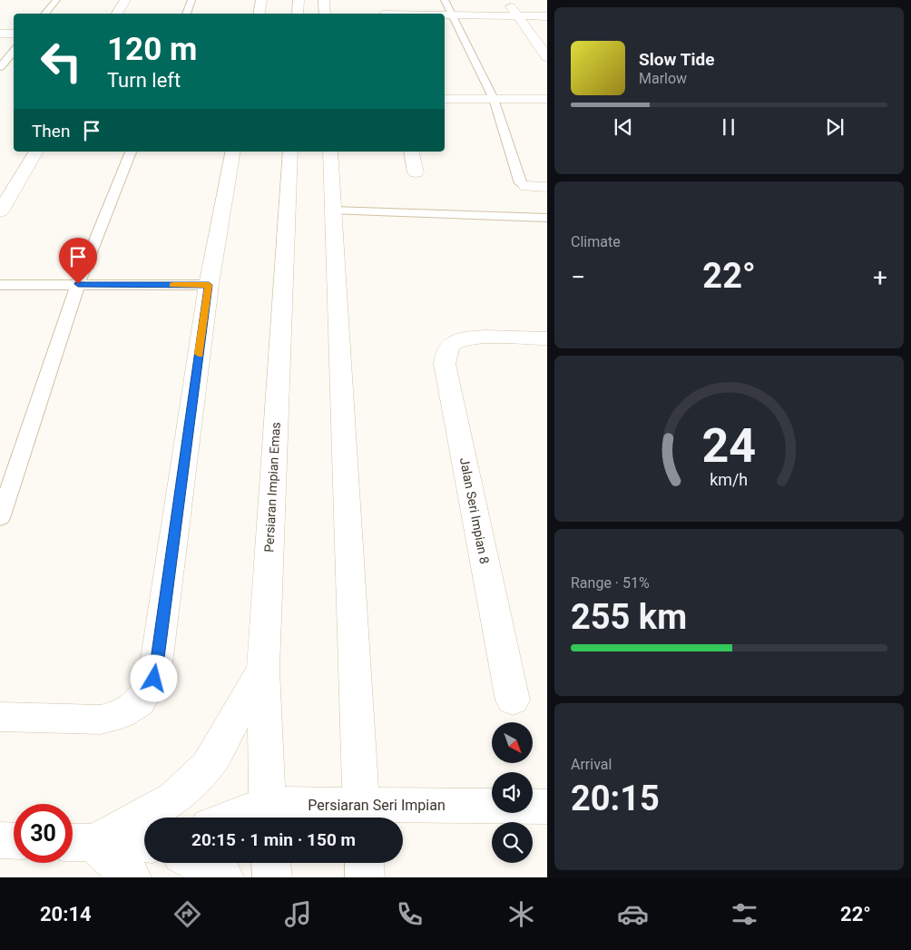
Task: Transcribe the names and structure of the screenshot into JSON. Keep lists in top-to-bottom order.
{
  "streets": {
    "street": ["Persiaran Impian Emas", "Jalan Seri Impian 8", "Persiaran Seri Impian"]
  },
  "crossings": [
    ["Persiaran Impian Emas", "Persiaran Seri Impian"]
  ],
  "north": "bottom right",
  "page": {
    "turn": ["120 m", "Turn left"],
    "song": ["Slow Tide", "Marlow"],
    "then": "Then",
    "tile": [
      "Climate",
      ["Range · 51%", "255 km"],
      ["Arrival", "20:15"]
    ],
    "heat": ["−", "22°", "+"],
    "limit": "30",
    "trip": "20:15 · 1 min · 150 m",
    "tabs": ["20:14", "22°"],
    "gauge": ["24", "km/h"]
  }
}
